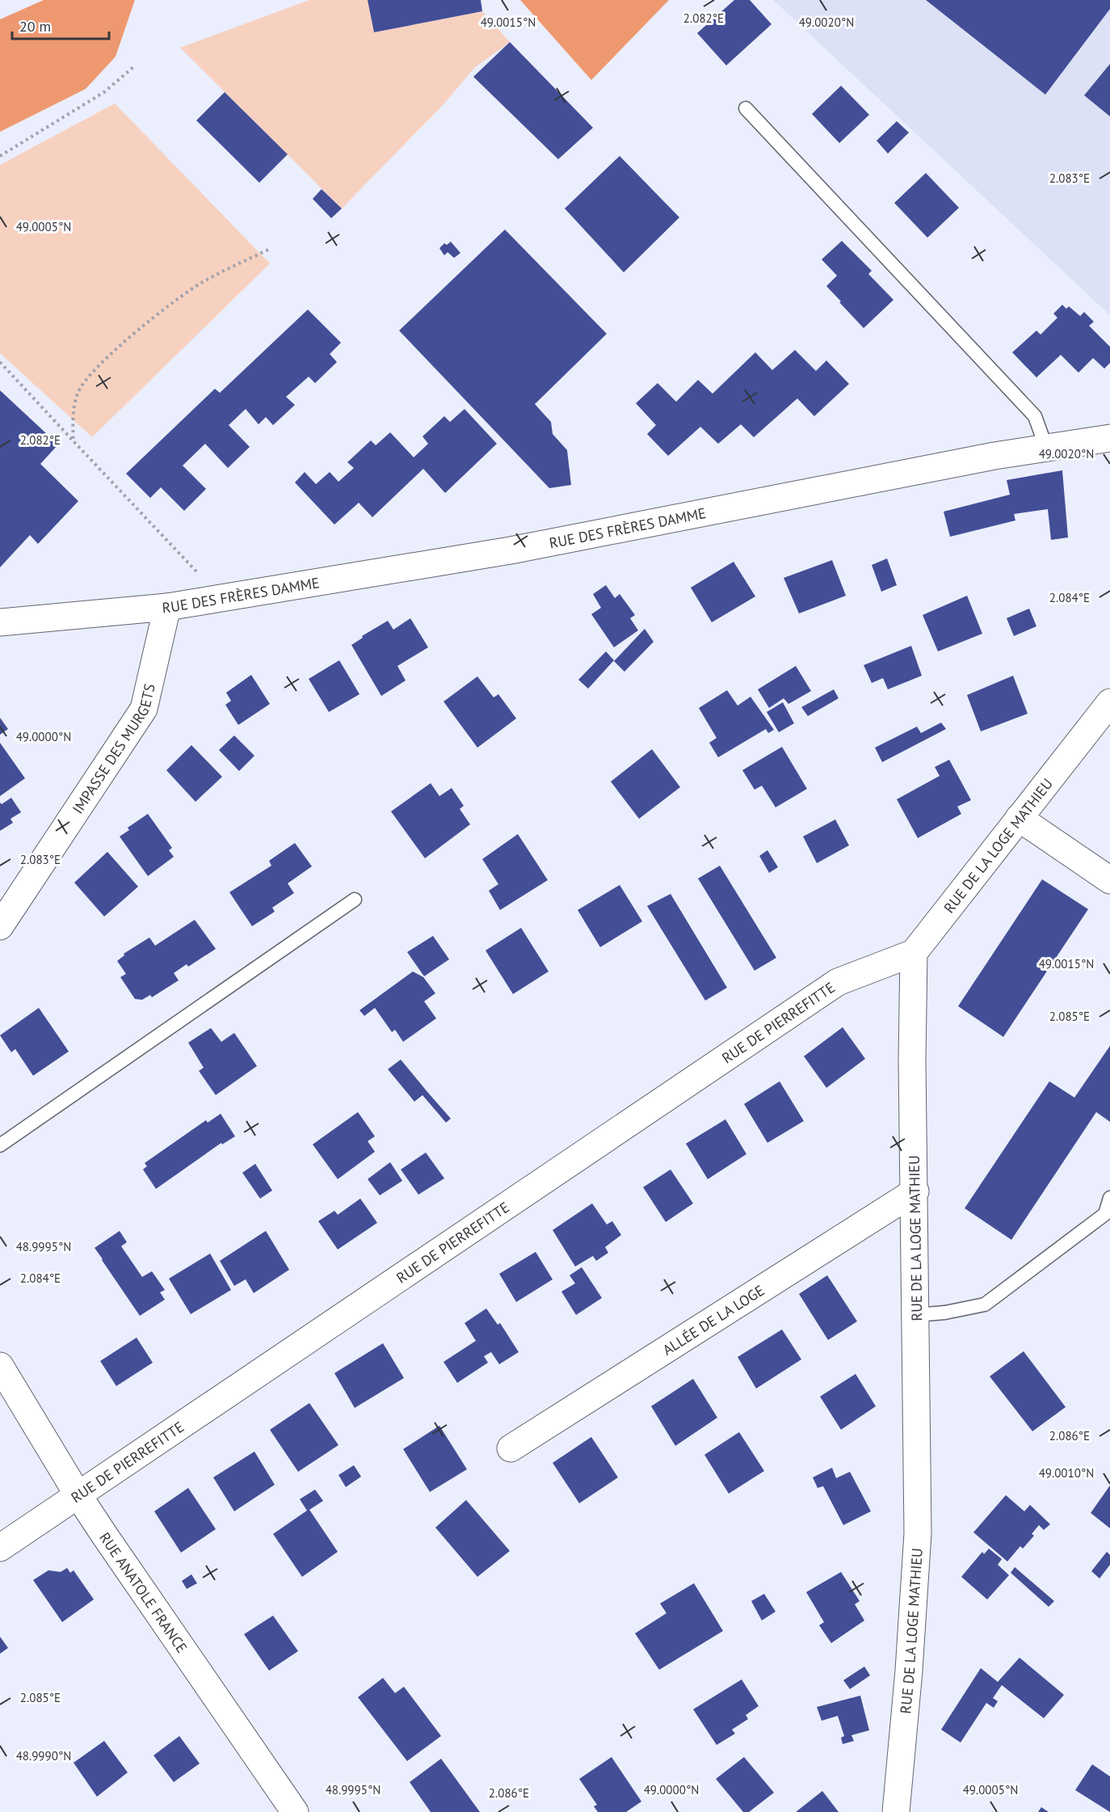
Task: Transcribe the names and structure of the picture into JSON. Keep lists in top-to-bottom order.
{
  "streets": {
    "street": [
      "RUE DES FRÈRES DAMME",
      "IMPASSE DES MURGETS",
      "RUE DE LA LOGE MATHIEU",
      "RUE DE PIERREFITTE",
      "ALLÉE DE LA LOGE",
      "RUE ANATOLE FRANCE"
    ]
  },
  "crossings": [
    ["RUE DES FRÈRES DAMME", "IMPASSE DES MURGETS"],
    ["RUE DE LA LOGE MATHIEU", "RUE DE PIERREFITTE"],
    ["RUE DE LA LOGE MATHIEU", "ALLÉE DE LA LOGE"],
    ["RUE DE PIERREFITTE", "RUE ANATOLE FRANCE"]
  ],
  "scale_bar": "20 m",
  "coordinates": [
    "2.082°E",
    "49.0020°N",
    "49.0015°N",
    "2.083°E",
    "49.0005°N",
    "2.084°E",
    "49.0000°N",
    "2.085°E",
    "48.9995°N",
    "2.086°E",
    "49.0010°N",
    "48.9990°N"
  ]
}
